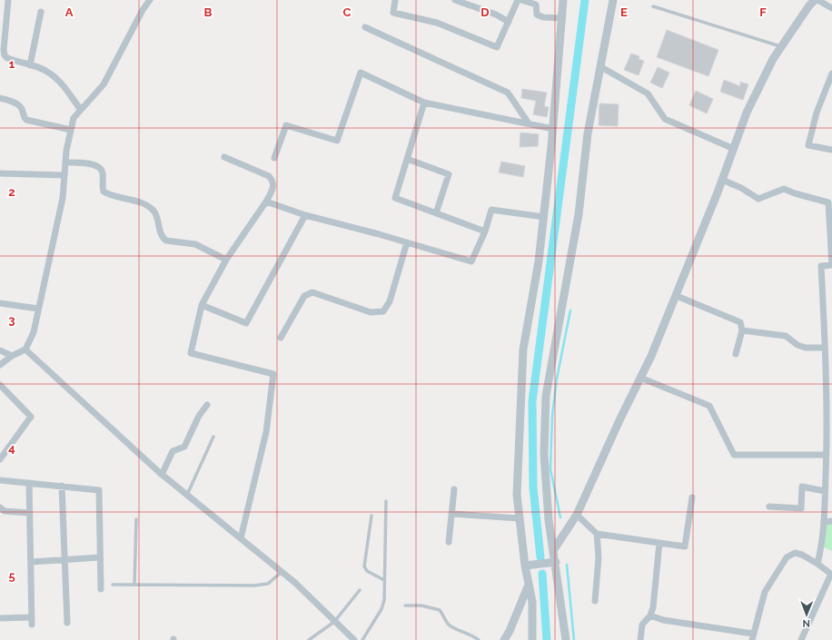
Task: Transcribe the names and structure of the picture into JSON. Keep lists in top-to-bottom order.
{
  "north": "bottom",
  "grid": {
    "columns": [
      "A",
      "B",
      "C",
      "D",
      "E",
      "F"
    ],
    "rows": [
      "1",
      "2",
      "3",
      "4",
      "5"
    ]
  }
}
